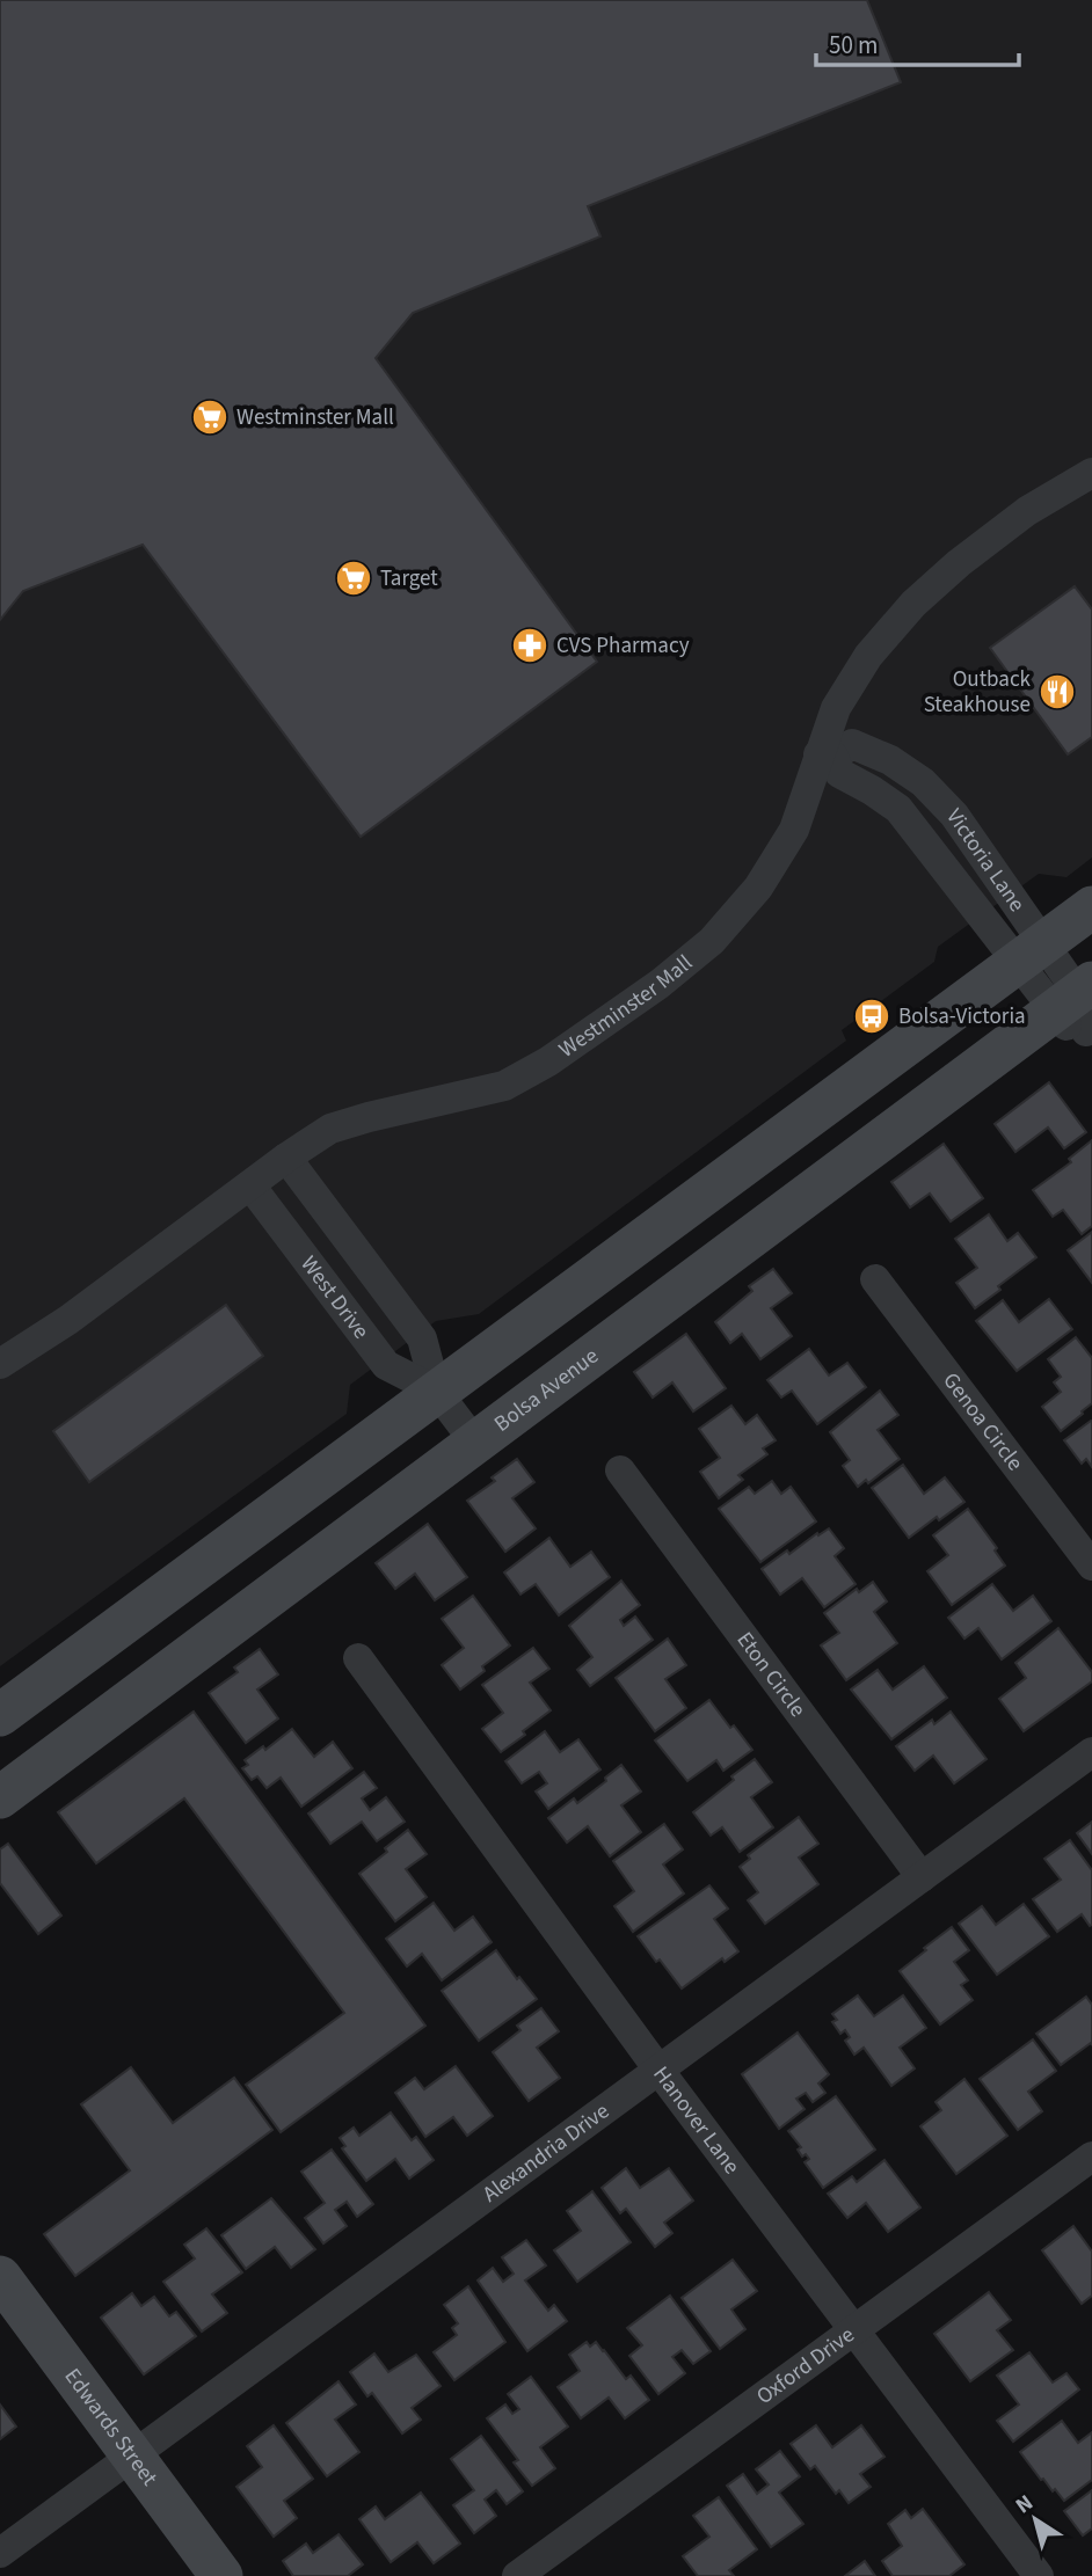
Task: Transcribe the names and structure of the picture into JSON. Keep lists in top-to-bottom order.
{
  "streets": {
    "main road": ["Bolsa Avenue", "Edwards Street"],
    "street": [
      "Victoria Lane",
      "Westminster Mall",
      "West Drive",
      "Genoa Circle",
      "Eton Circle",
      "Hanover Lane",
      "Alexandria Drive",
      "Oxford Drive"
    ]
  },
  "crossings": [
    ["Victoria Lane", "Westminster Mall"],
    ["Victoria Lane", "Bolsa Avenue"],
    ["Westminster Mall", "West Drive"],
    ["West Drive", "Bolsa Avenue"],
    ["Eton Circle", "Alexandria Drive"],
    ["Hanover Lane", "Alexandria Drive"],
    ["Hanover Lane", "Oxford Drive"],
    ["Alexandria Drive", "Edwards Street"]
  ],
  "places": {
    "supermarket": ["Westminster Mall", "Target"],
    "pharmacy": ["CVS Pharmacy"],
    "restaurant": ["Outback Steakhouse"],
    "bus stop": ["Bolsa-Victoria"]
  },
  "scale_bar": "50 m",
  "north": "top left"
}
